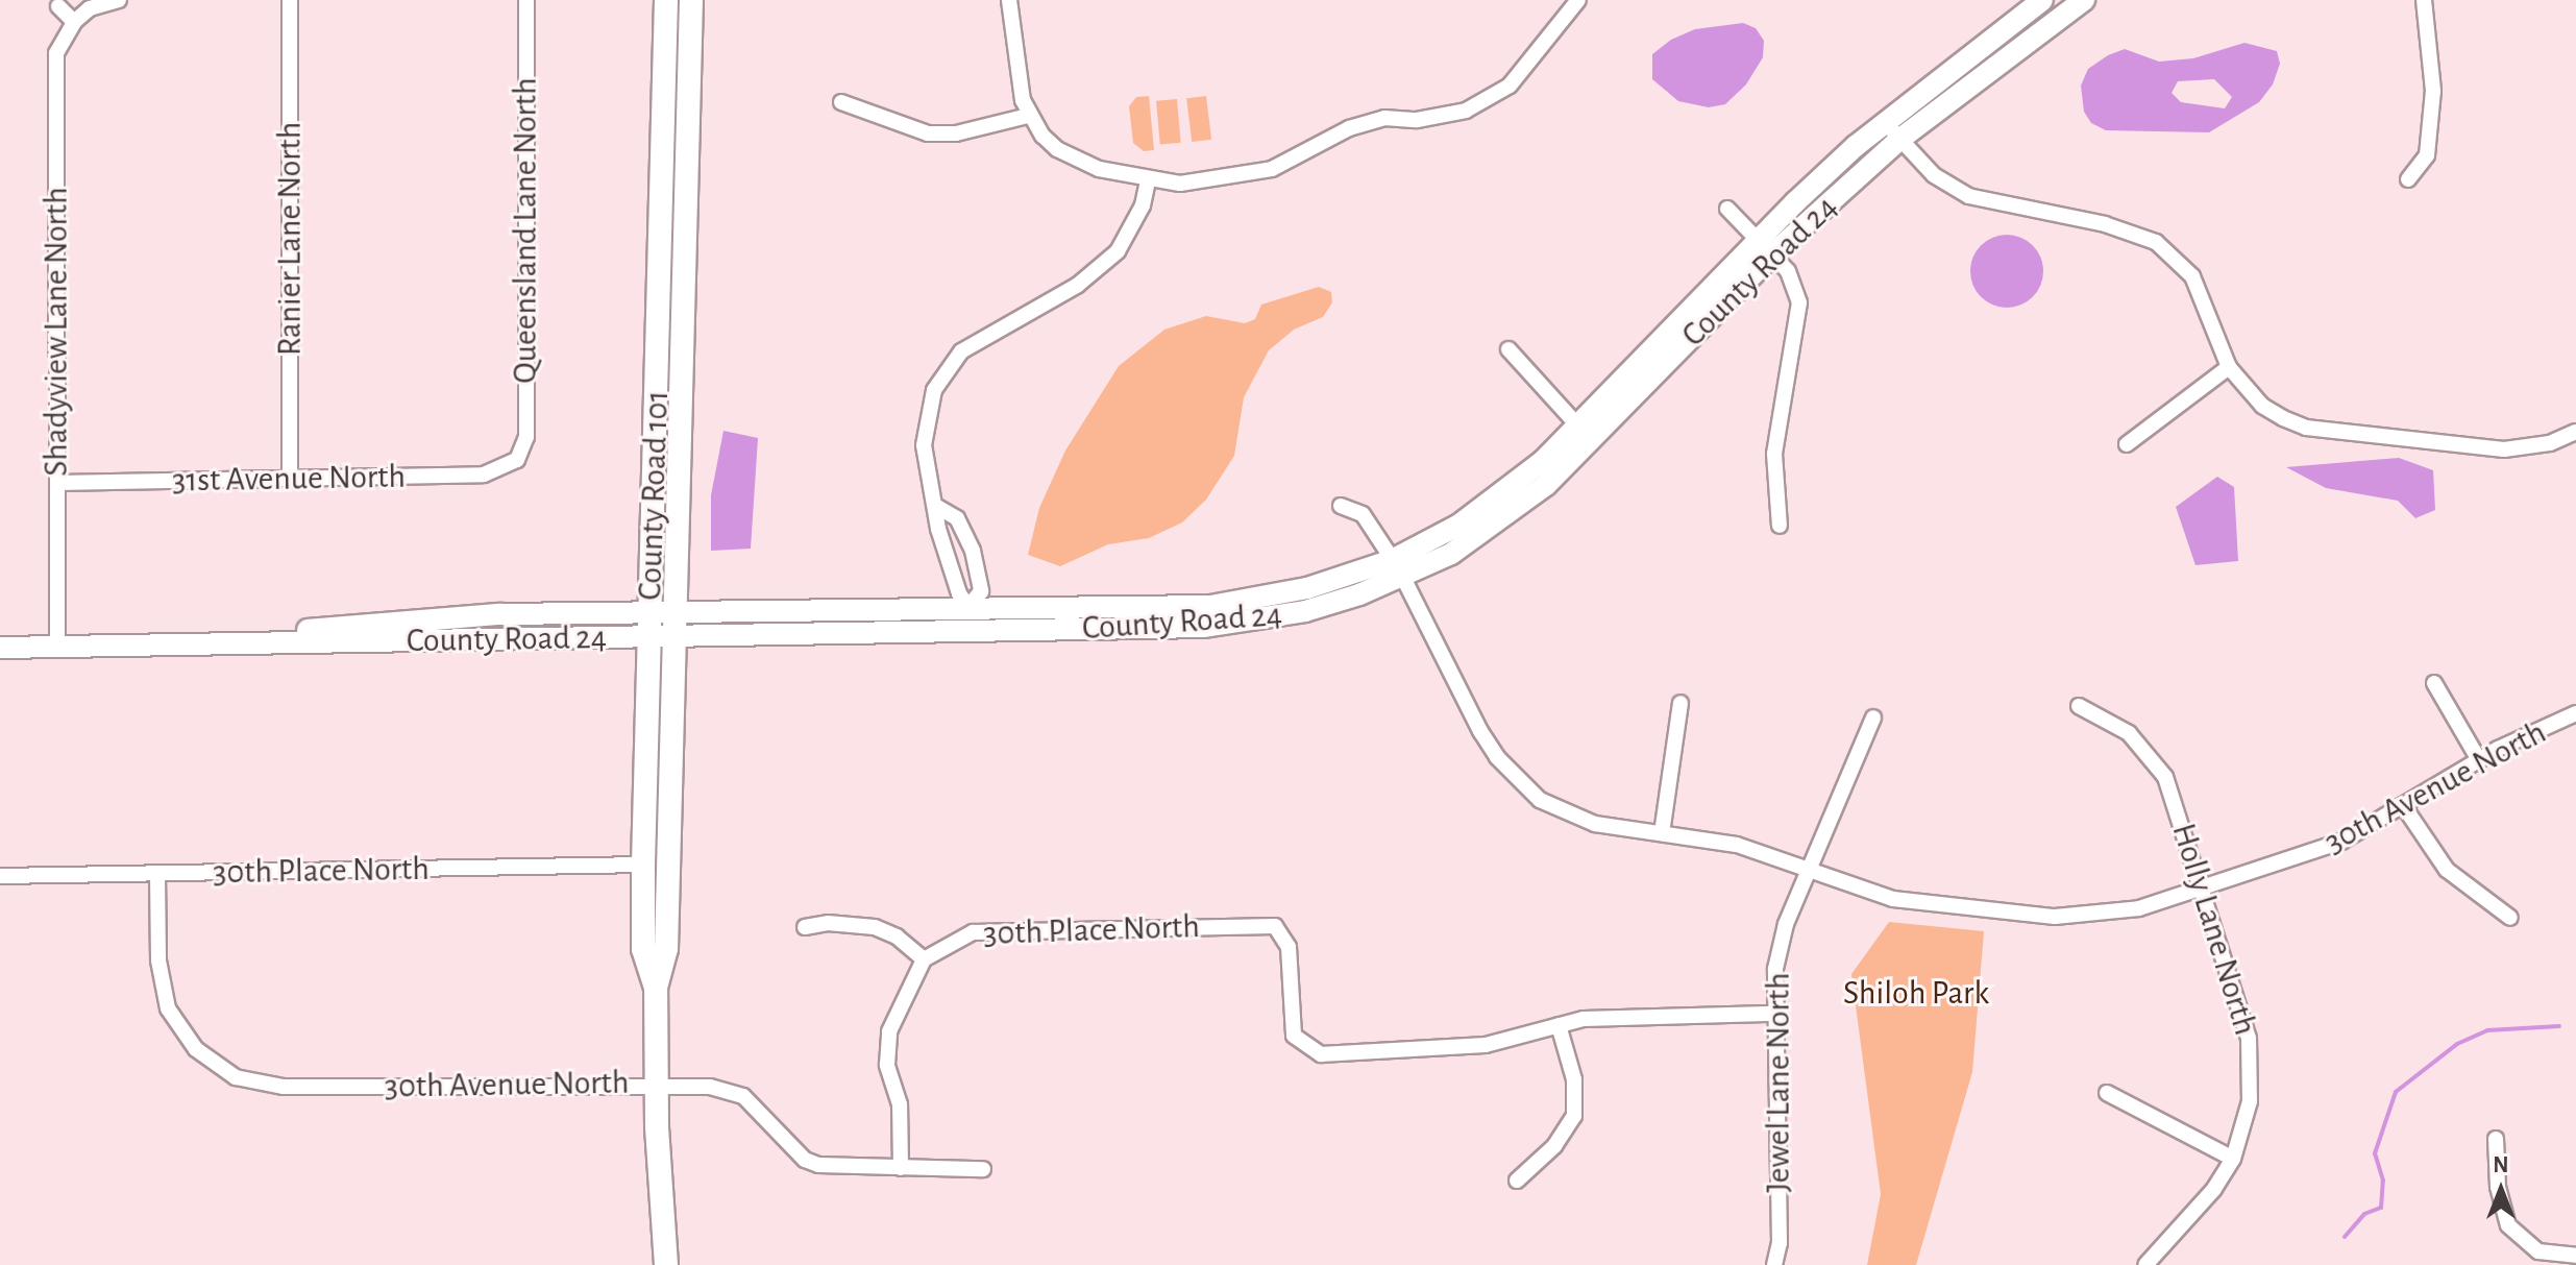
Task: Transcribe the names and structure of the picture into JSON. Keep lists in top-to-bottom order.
{
  "streets": {
    "main road": ["County Road 101"],
    "street": [
      "Queensland Lane North",
      "Ranier Lane North",
      "County Road 24",
      "Shadyview Lane North",
      "31st Avenue North",
      "30th Avenue North",
      "30th Place North",
      "Holly Lane North",
      "Jewel Lane North"
    ]
  },
  "crossings": [
    ["Queensland Lane North", "31st Avenue North"],
    ["Ranier Lane North", "31st Avenue North"],
    ["County Road 24", "Shadyview Lane North"],
    ["County Road 24", "County Road 101"],
    ["County Road 24", "30th Avenue North"],
    ["Shadyview Lane North", "31st Avenue North"],
    ["County Road 101", "30th Avenue North"],
    ["County Road 101", "30th Place North"],
    ["30th Avenue North", "30th Place North"],
    ["30th Avenue North", "Holly Lane North"],
    ["30th Avenue North", "Jewel Lane North"]
  ],
  "parks": ["Shiloh Park"],
  "north": "top"
}
